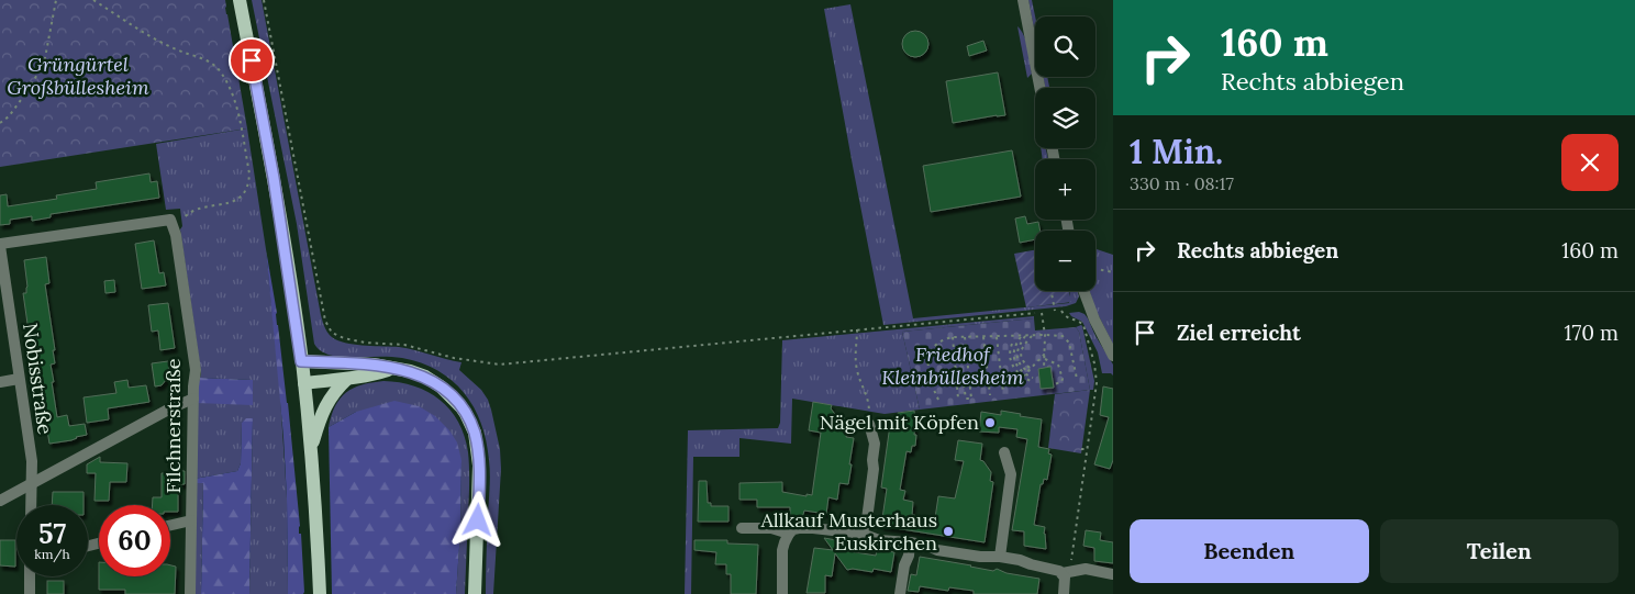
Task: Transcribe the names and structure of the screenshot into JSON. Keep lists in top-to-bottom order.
{
  "streets": {
    "street": ["Nobisstraße", "Filchnerstraße"]
  },
  "parks": ["Grüngürtel Großbüllesheim", "Friedhof Kleinbüllesheim"],
  "places": ["Nägel mit Köpfen", "Allkauf Musterhaus Euskirchen"],
  "page": {
    "turn": ["160 m", "Rechts abbiegen"],
    "map_buttons": ["+", "−"],
    "heading": ["1 Min.", "330 m · 08:17"],
    "list": [
      {
        "name": "Rechts abbiegen",
        "value": "160 m"
      },
      {
        "name": "Ziel erreicht",
        "value": "170 m"
      }
    ],
    "speed": "57 km/h",
    "limit": "60",
    "buttons": ["Beenden", "Teilen"]
  }
}
